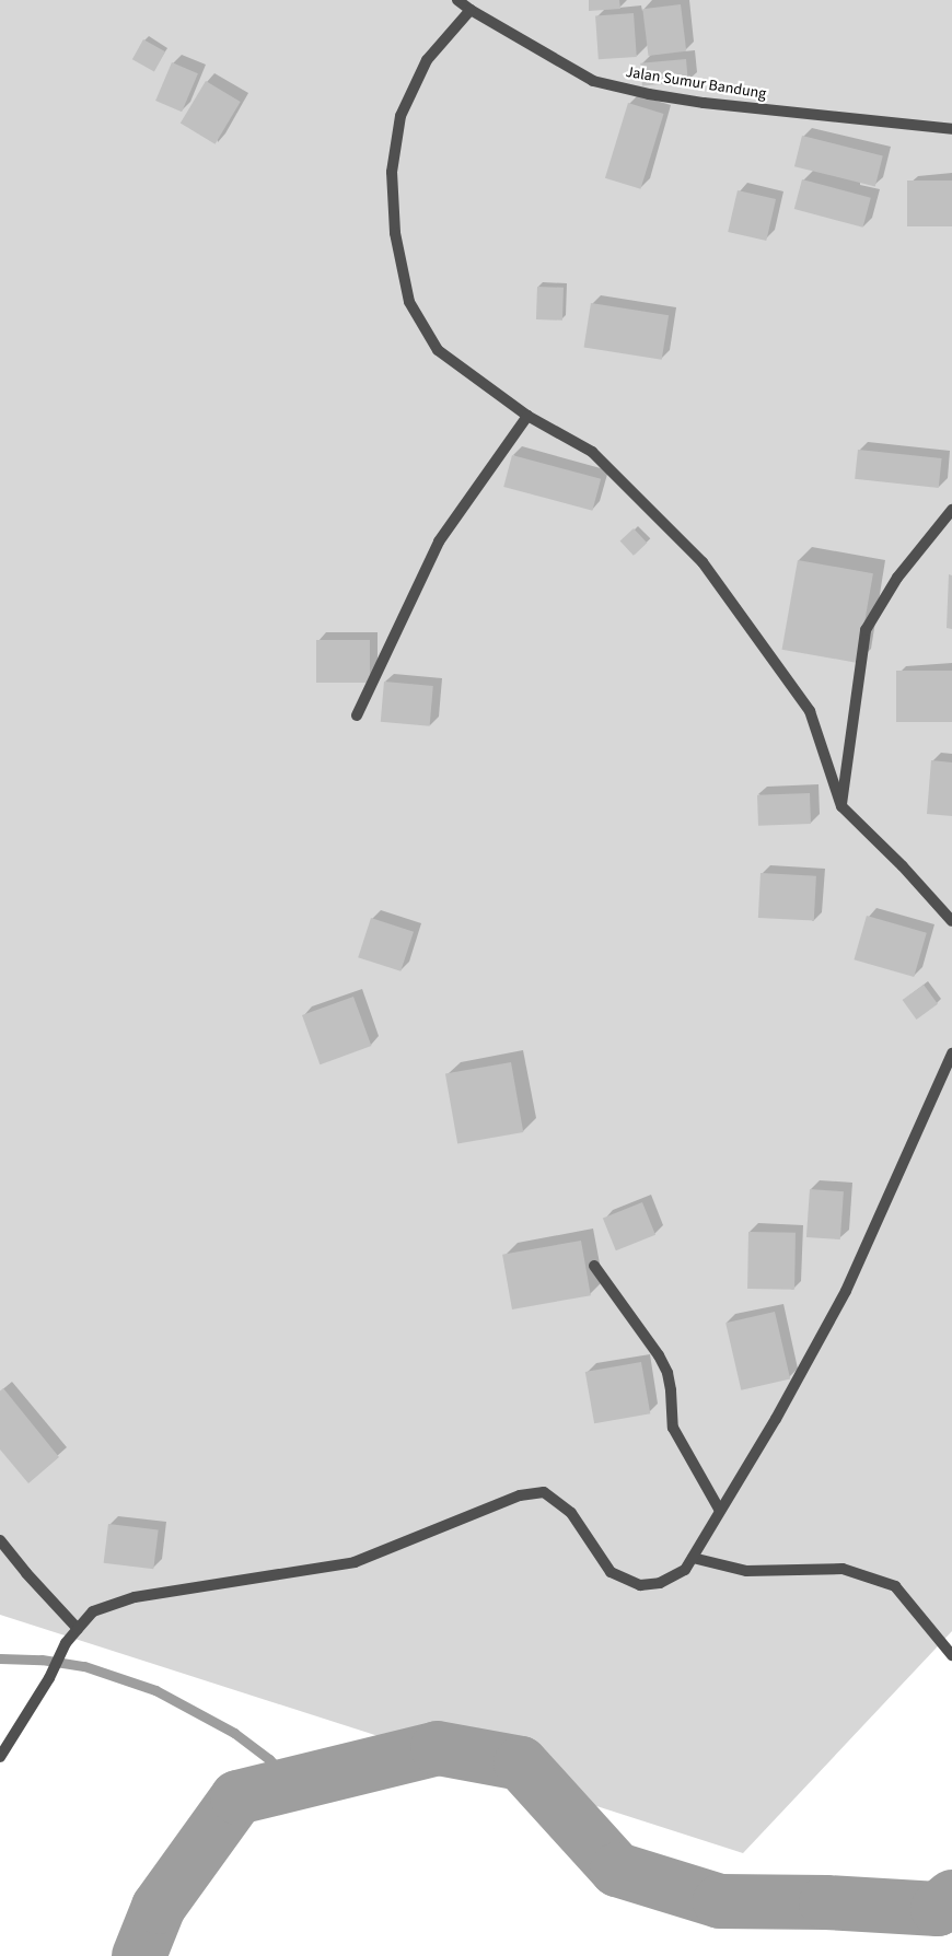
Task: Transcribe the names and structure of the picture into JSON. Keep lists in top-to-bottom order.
{
  "streets": {
    "street": ["Jalan Sumur Bandung"]
  }
}
